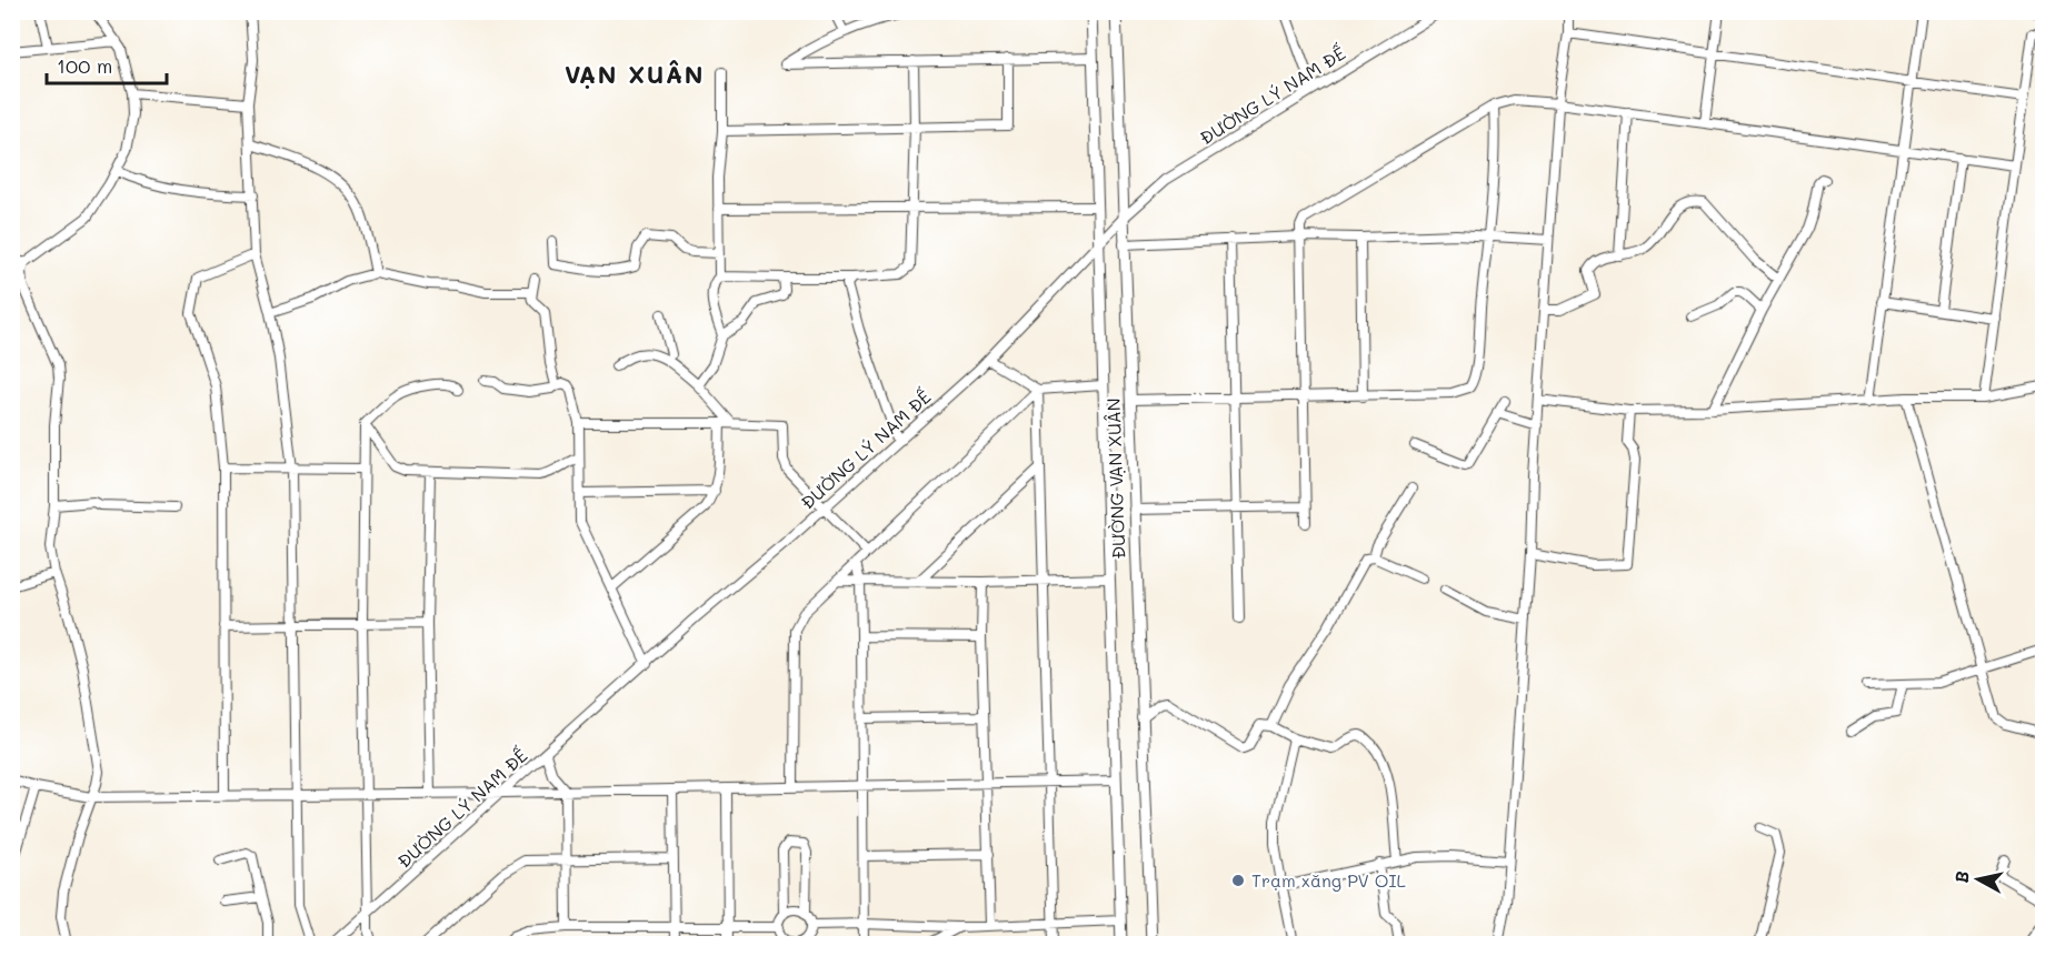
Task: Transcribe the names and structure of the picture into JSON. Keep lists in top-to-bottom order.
{
  "streets": {
    "main road": ["ĐƯỜNG VẠN XUÂN"],
    "street": ["ĐƯỜNG LÝ NAM ĐẾ"]
  },
  "crossings": [
    ["ĐƯỜNG LÝ NAM ĐẾ", "ĐƯỜNG VẠN XUÂN"]
  ],
  "districts": ["VẠN XUÂN"],
  "places": ["Trạm xăng PV OIL"],
  "scale_bar": "100 m",
  "north": "left"
}
